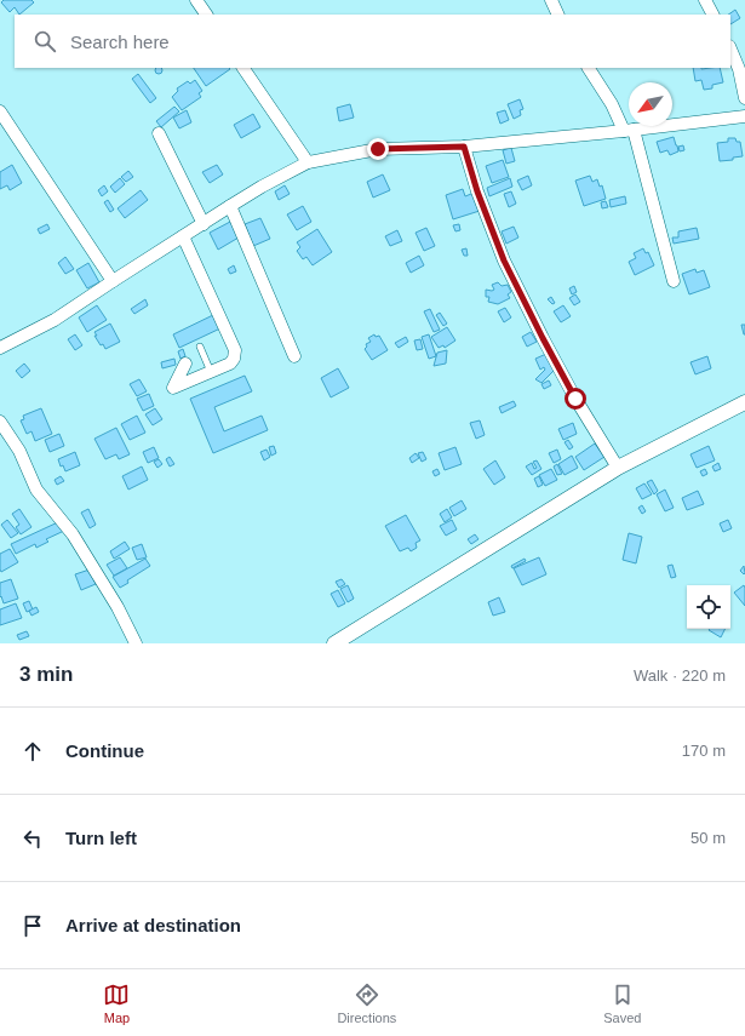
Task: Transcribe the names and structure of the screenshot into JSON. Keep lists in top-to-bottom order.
{
  "north": "bottom left",
  "page": {
    "search": "Search here",
    "heading": ["3 min", "Walk · 220 m"],
    "list": [
      ["Continue", "170 m"],
      ["Turn left", "50 m"],
      "Arrive at destination"
    ],
    "nav": ["Map", "Directions", "Saved"]
  }
}
